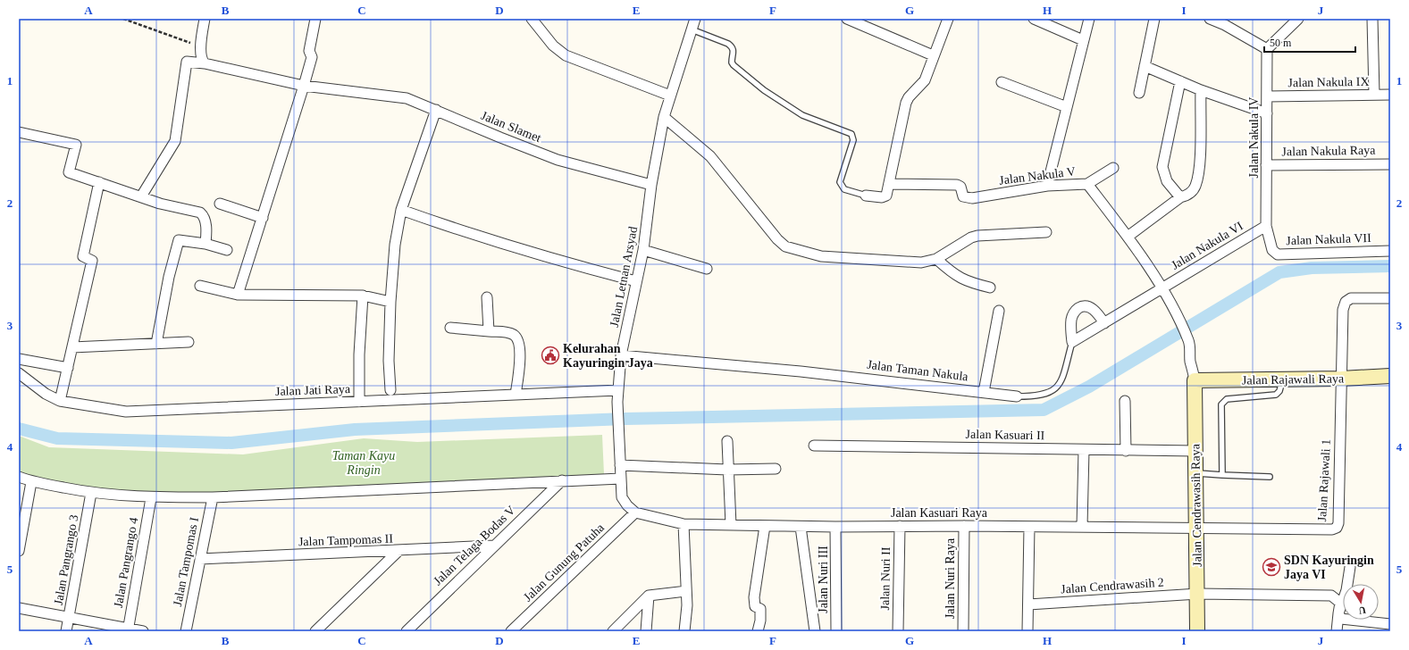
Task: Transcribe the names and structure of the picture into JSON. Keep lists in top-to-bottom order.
{
  "streets": {
    "street": [
      "Jalan Nakula IX",
      "Jalan Slamet",
      "Jalan Nakula IV",
      "Jalan Nakula Raya",
      "Jalan Nakula V",
      "Jalan Nakula VII",
      "Jalan Nakula VI",
      "Jalan Letnan Arsyad",
      "Jalan Taman Nakula",
      "Jalan Rajawali Raya",
      "Jalan Jati Raya",
      "Jalan Kasuari II",
      "Jalan Rajawali 1",
      "Jalan Cendrawasih Raya",
      "Jalan Kasuari Raya",
      "Jalan Tampomas II",
      "Jalan Telaga Bodas V",
      "Jalan Pangrango 3",
      "Jalan Tampomas I",
      "Jalan Pangrango 4",
      "Jalan Gunung Patuha",
      "Jalan Nuri II",
      "Jalan Nuri Raya",
      "Jalan Nuri III",
      "Jalan Cendrawasih 2"
    ]
  },
  "crossings": [
    ["Jalan Nakula IX", "Jalan Nakula IV"],
    ["Jalan Slamet", "Jalan Letnan Arsyad"],
    ["Jalan Nakula IV", "Jalan Nakula Raya"],
    ["Jalan Nakula IV", "Jalan Nakula VII"],
    ["Jalan Nakula IV", "Jalan Nakula VI"],
    ["Jalan Nakula V", "Jalan Nakula VI"],
    ["Jalan Nakula V", "Jalan Rajawali Raya"],
    ["Jalan Nakula V", "Jalan Cendrawasih Raya"],
    ["Jalan Nakula VII", "Jalan Nakula VI"],
    ["Jalan Letnan Arsyad", "Jalan Taman Nakula"],
    ["Jalan Letnan Arsyad", "Jalan Jati Raya"],
    ["Jalan Letnan Arsyad", "Jalan Gunung Patuha"],
    ["Jalan Rajawali Raya", "Jalan Rajawali 1"],
    ["Jalan Rajawali Raya", "Jalan Cendrawasih Raya"],
    ["Jalan Kasuari II", "Jalan Cendrawasih Raya"],
    ["Jalan Rajawali 1", "Jalan Cendrawasih Raya"],
    ["Jalan Rajawali 1", "Jalan Kasuari Raya"],
    ["Jalan Cendrawasih Raya", "Jalan Kasuari Raya"],
    ["Jalan Cendrawasih Raya", "Jalan Cendrawasih 2"],
    ["Jalan Kasuari Raya", "Jalan Nuri II"],
    ["Jalan Kasuari Raya", "Jalan Nuri Raya"],
    ["Jalan Kasuari Raya", "Jalan Nuri III"],
    ["Jalan Tampomas II", "Jalan Telaga Bodas V"],
    ["Jalan Tampomas II", "Jalan Tampomas I"]
  ],
  "parks": ["Taman Kayu Ringin"],
  "places": {
    "public building": ["Kelurahan Kayuringin Jaya"],
    "school or university": ["SDN Kayuringin Jaya VI"]
  },
  "scale_bar": "50 m",
  "north": "bottom",
  "grid": {
    "columns": [
      "A",
      "B",
      "C",
      "D",
      "E",
      "F",
      "G",
      "H",
      "I",
      "J"
    ],
    "rows": [
      "1",
      "2",
      "3",
      "4",
      "5"
    ]
  }
}
